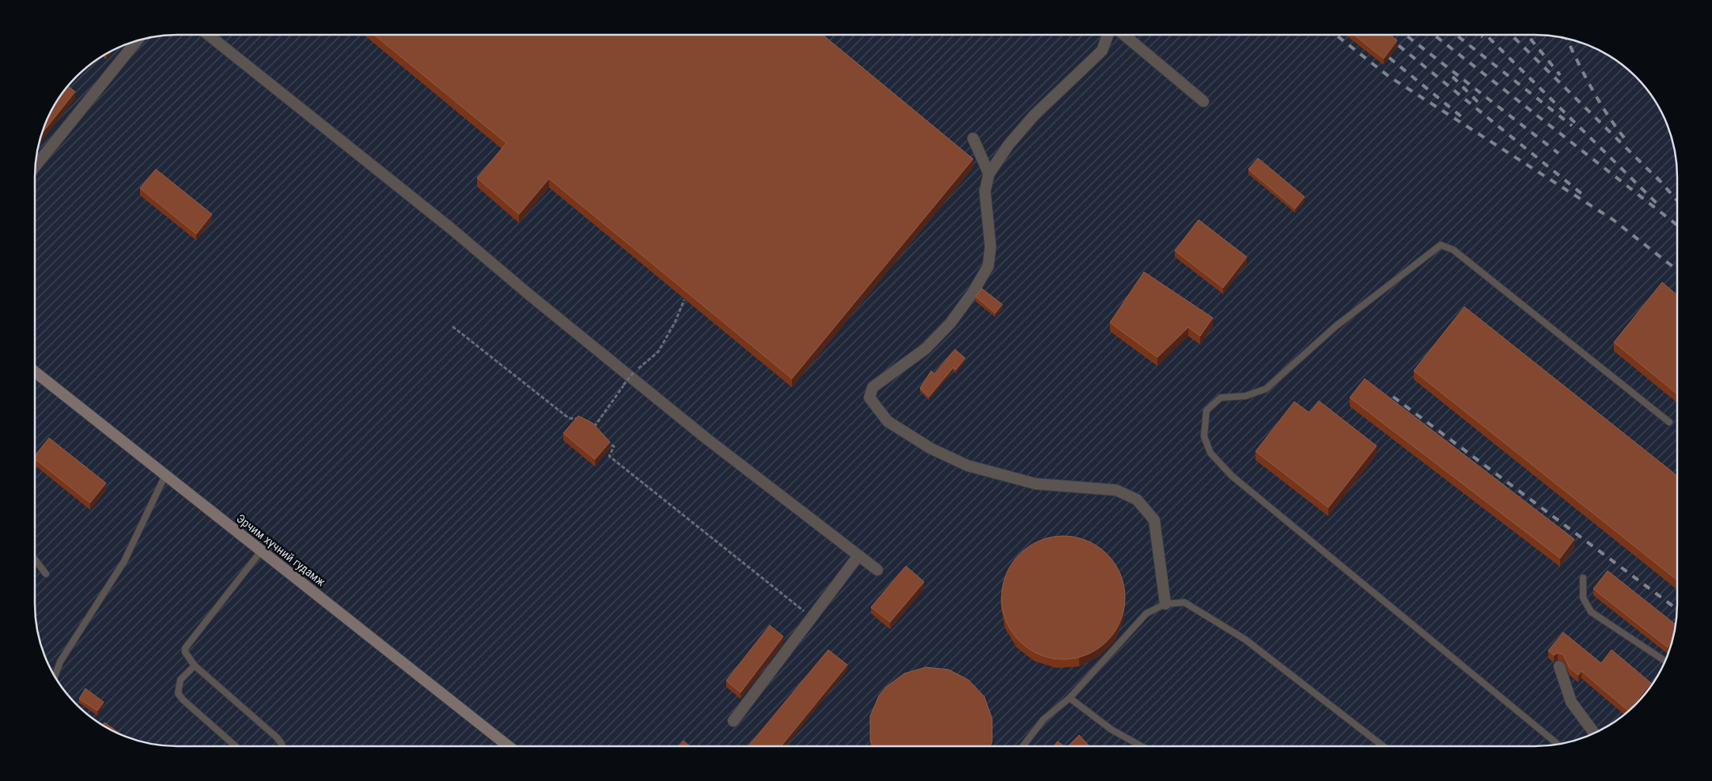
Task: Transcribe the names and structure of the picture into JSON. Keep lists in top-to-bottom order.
{
  "streets": {
    "main road": ["Эрчим хүчний гудамж"]
  }
}
